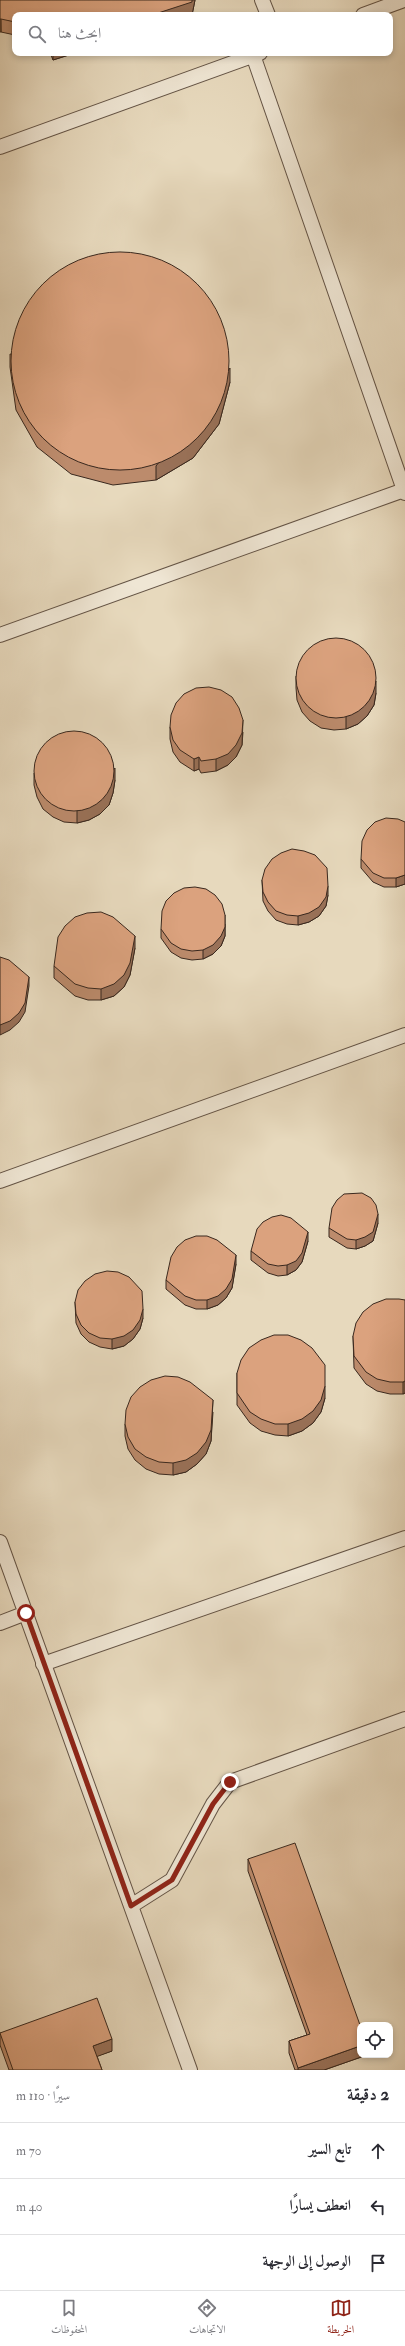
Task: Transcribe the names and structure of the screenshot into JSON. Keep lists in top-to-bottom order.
{
  "page": {
    "search": "ابحث هنا",
    "heading": ["2 دقيقة", "سيرًا · 110 m"],
    "list": [
      ["تابع السير", "70 m"],
      ["انعطف يسارًا", "40 m"],
      "الوصول إلى الوجهة"
    ],
    "nav": ["الخريطة", "الاتجاهات", "المحفوظات"]
  }
}
